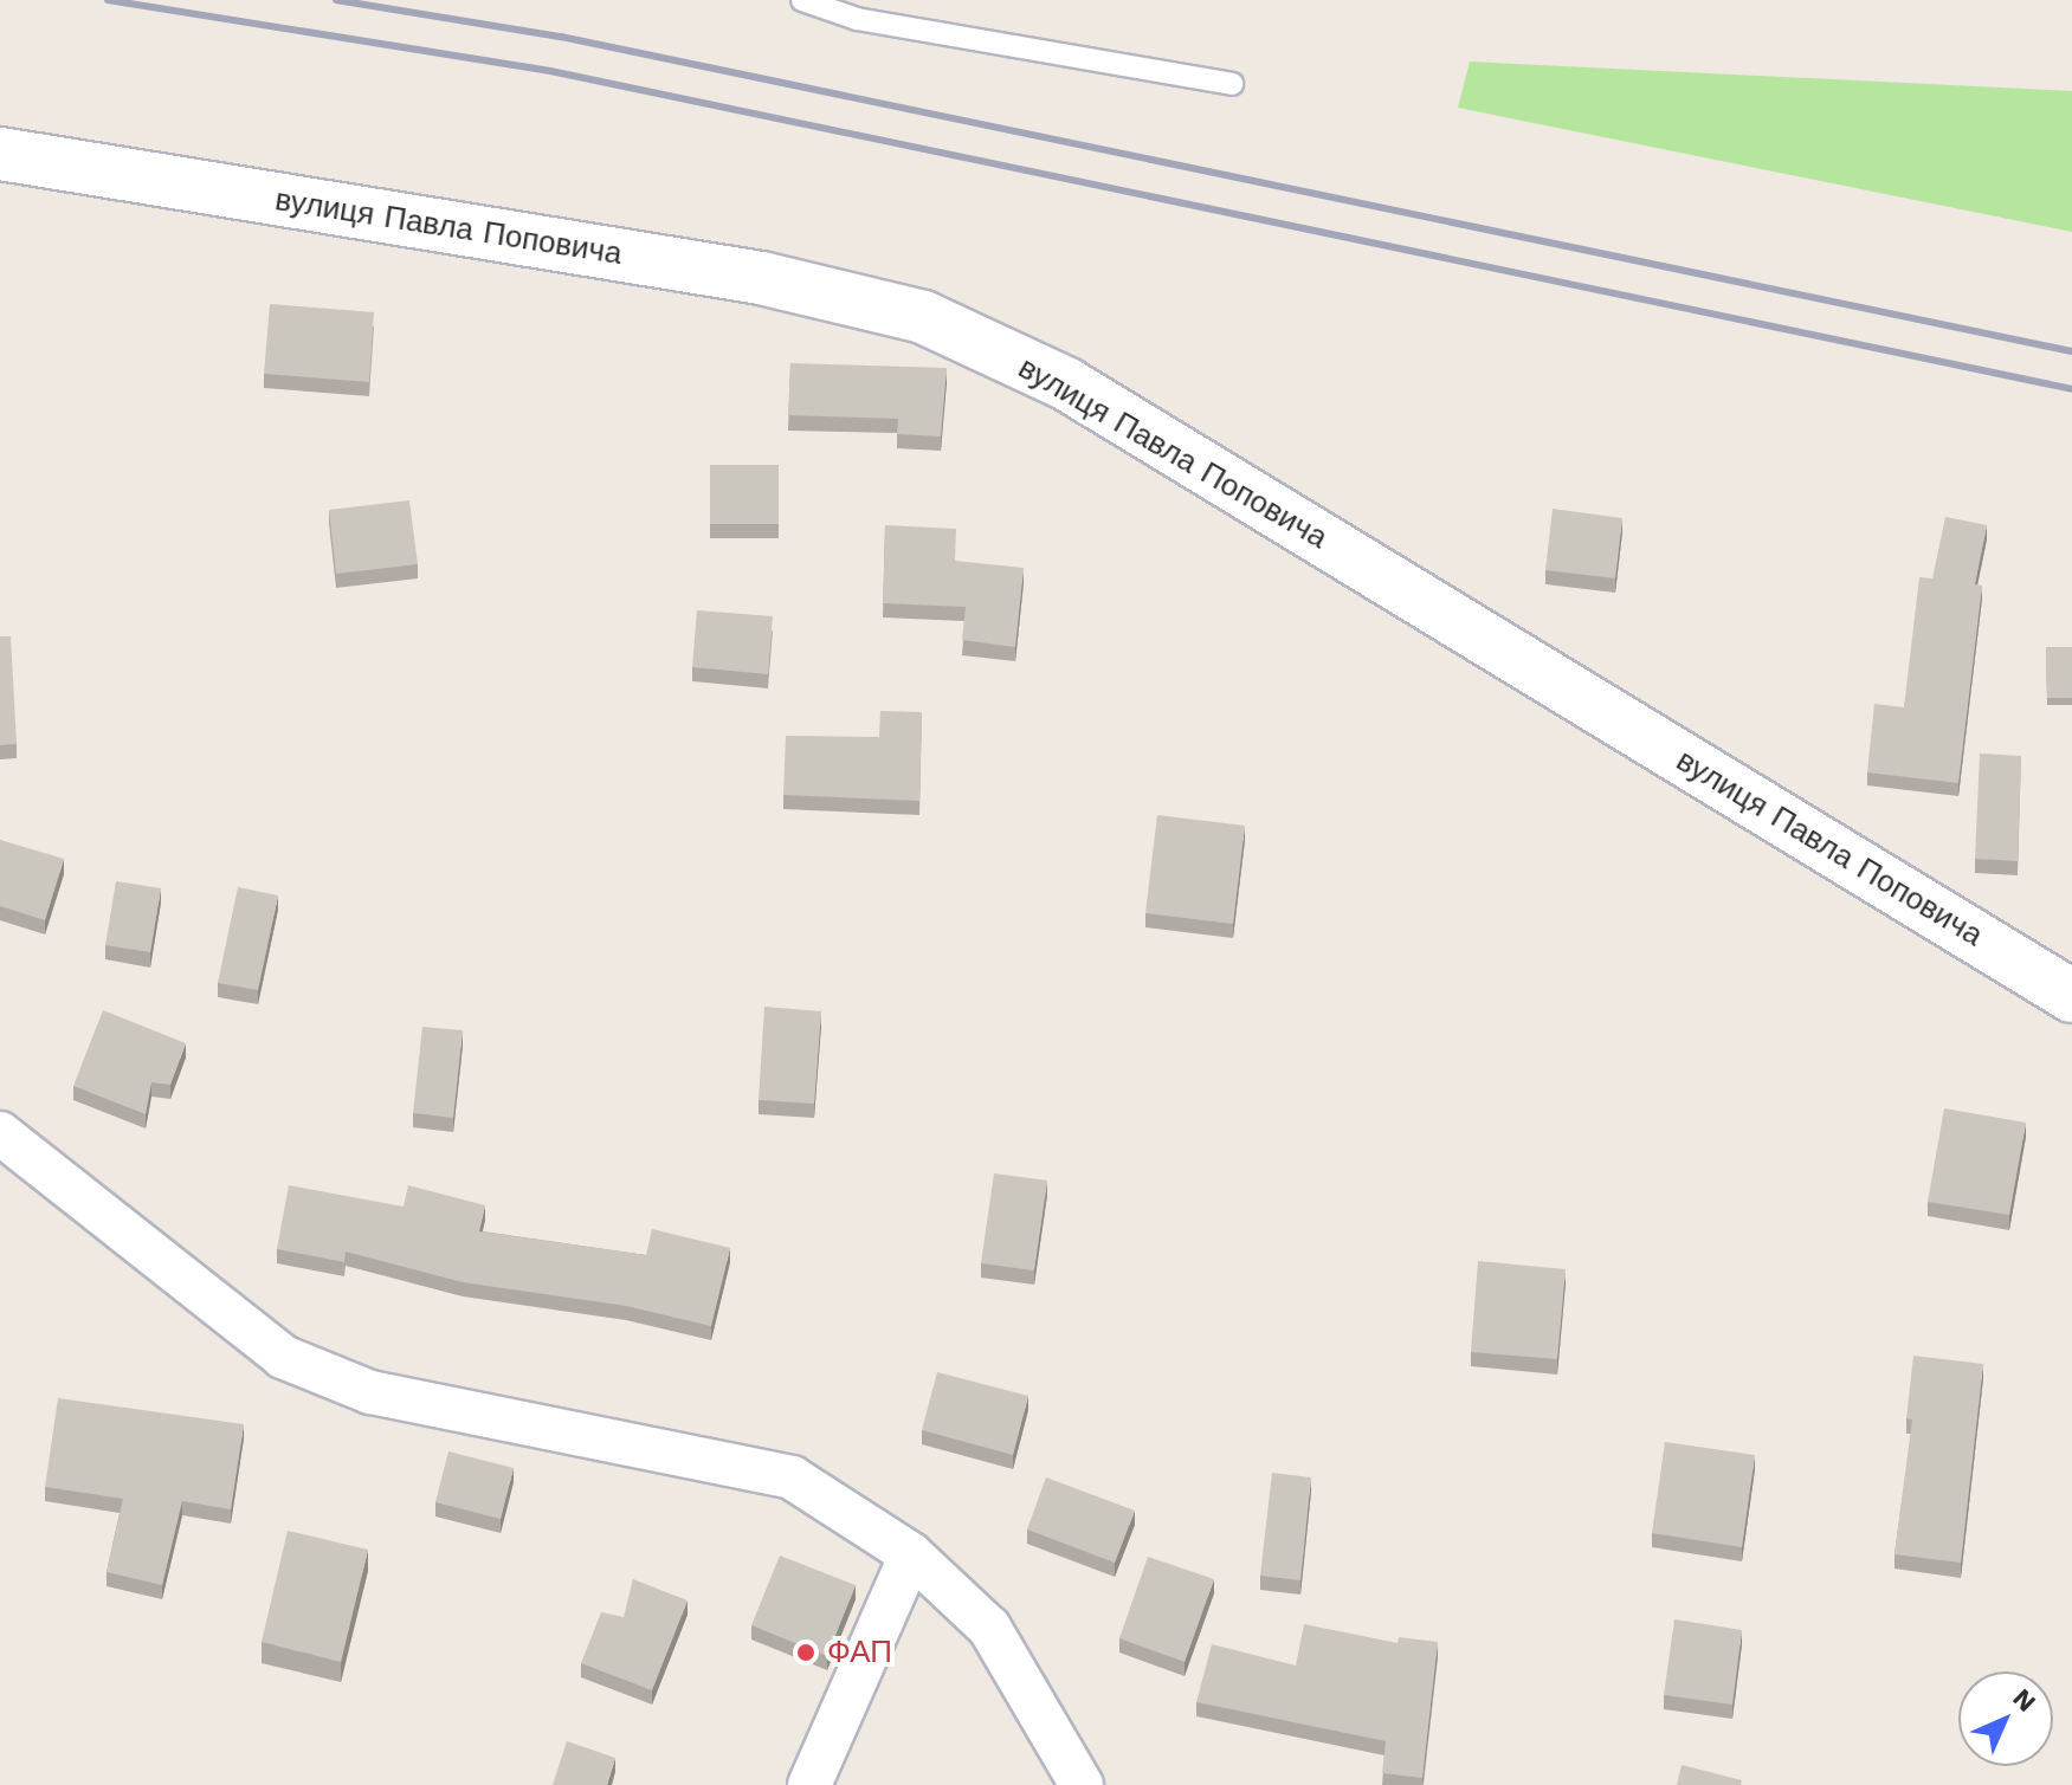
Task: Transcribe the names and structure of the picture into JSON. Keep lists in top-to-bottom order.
{
  "streets": {
    "street": ["вулиця Павла Поповича"]
  },
  "places": ["ФАП"],
  "north": "top right"
}
